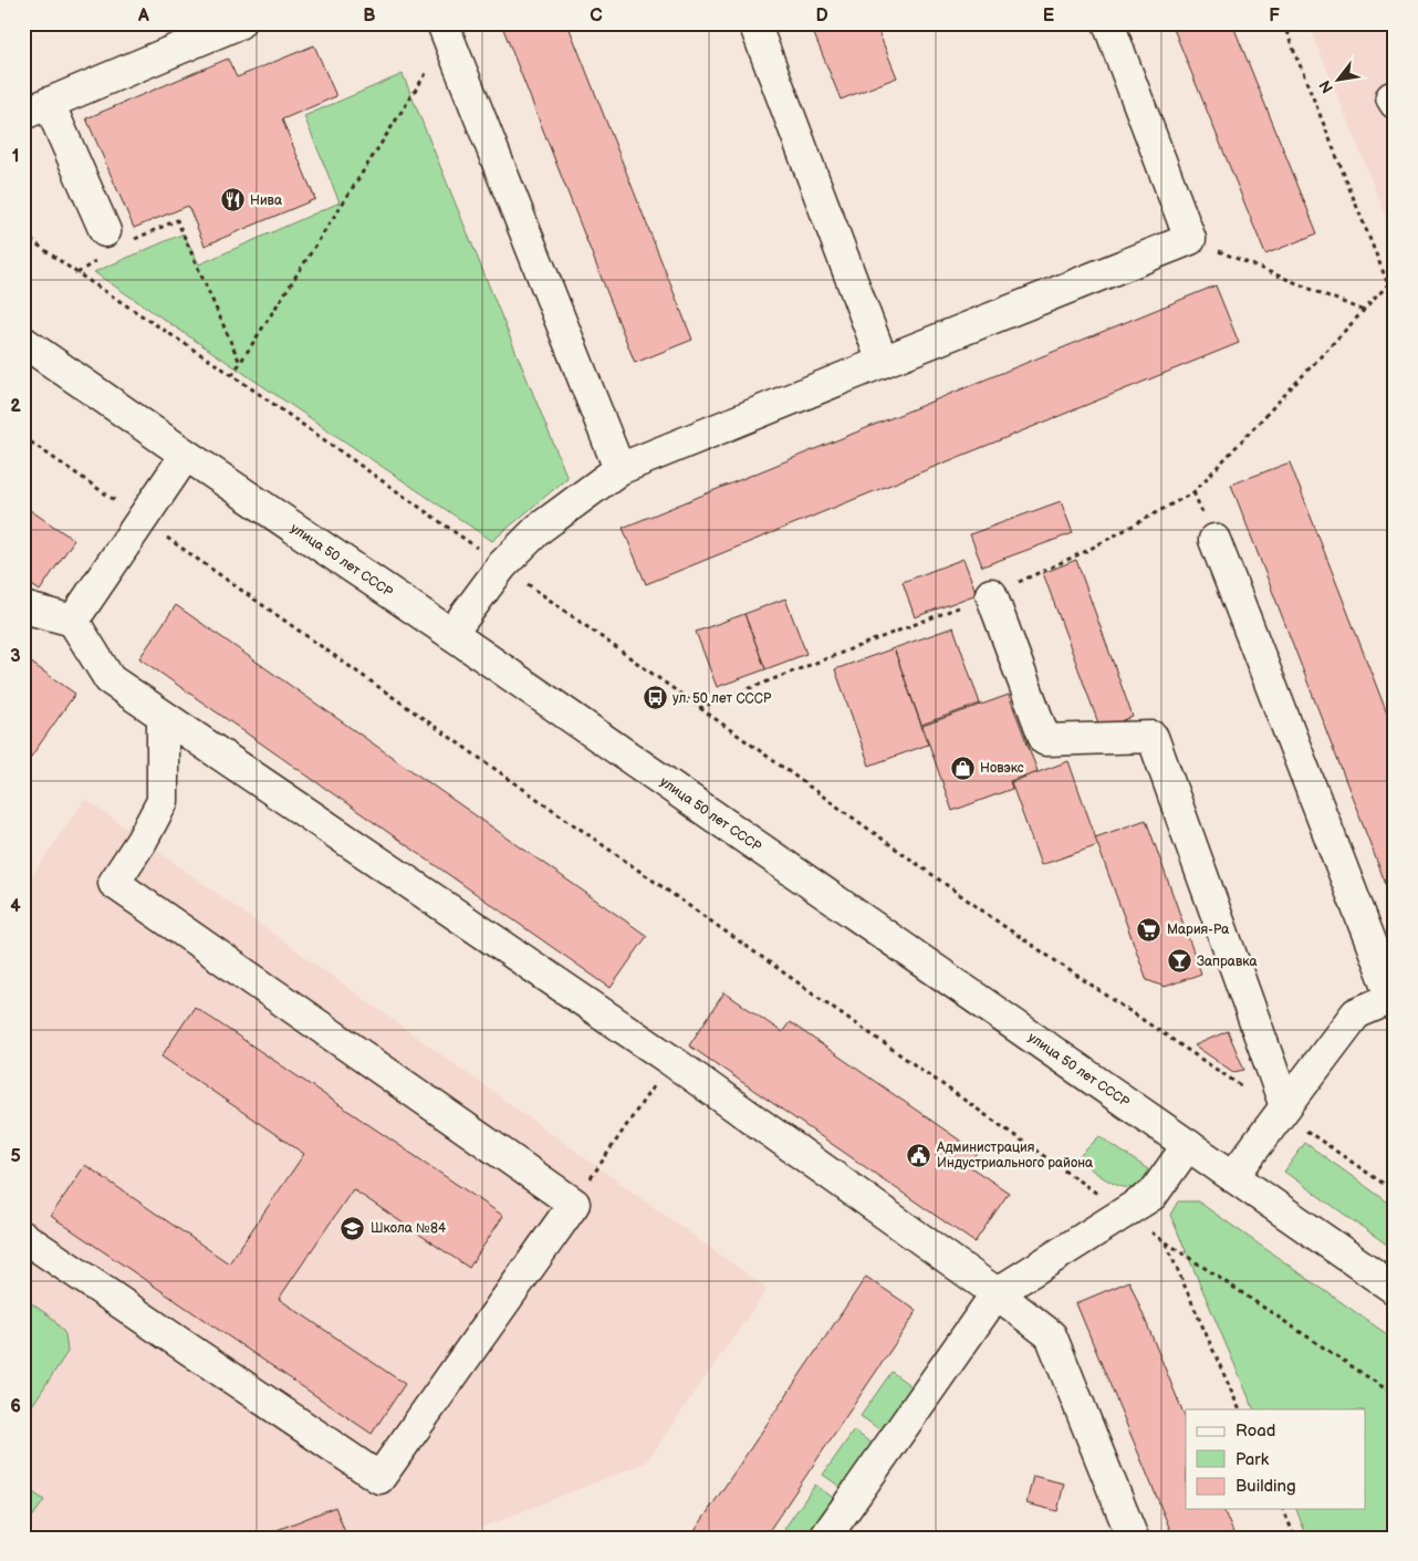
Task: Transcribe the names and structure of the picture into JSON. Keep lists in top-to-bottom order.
{
  "streets": {
    "street": ["улица 50 лет СССР"]
  },
  "places": {
    "restaurant": ["Нива"],
    "bus stop": ["ул. 50 лет СССР"],
    "shop": ["Новэкс"],
    "supermarket": ["Мария-Ра"],
    "bar": ["Заправка"],
    "public building": ["Администрация Индустриального района"],
    "school or university": ["Школа №84"]
  },
  "legend": ["Road", "Park", "Building"],
  "north": "bottom left",
  "grid": {
    "columns": [
      "A",
      "B",
      "C",
      "D",
      "E",
      "F"
    ],
    "rows": [
      "1",
      "2",
      "3",
      "4",
      "5",
      "6"
    ]
  }
}
